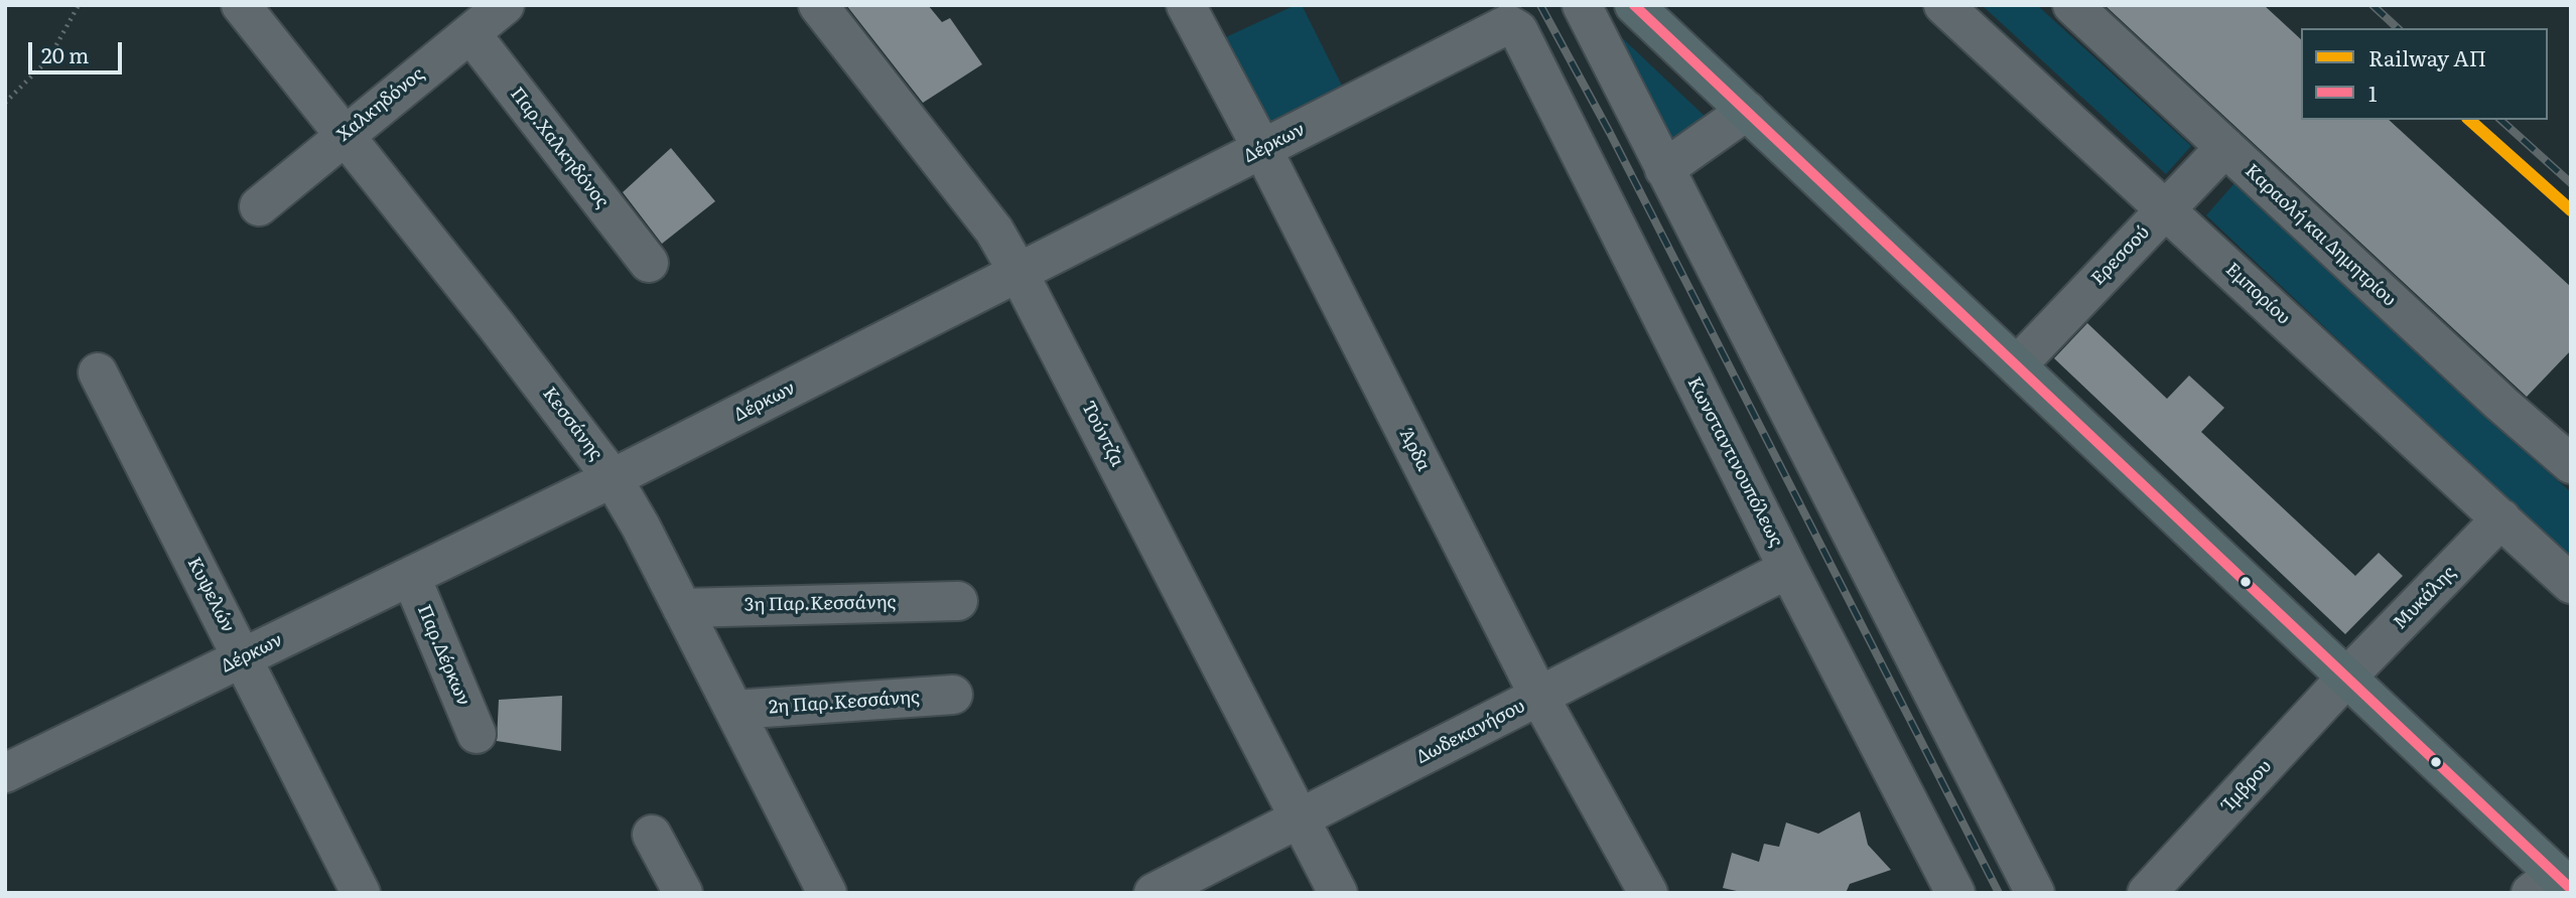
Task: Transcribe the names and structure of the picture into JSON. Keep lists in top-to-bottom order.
{
  "streets": {
    "street": [
      "Χαλκηδόνος",
      "Δέρκων",
      "Παρ.Χαλκηδόνος",
      "Καραολή και Δημητρίου",
      "Ερεσσού",
      "Εμπορίου",
      "Κεσσάνης",
      "Τούντζα",
      "Άρδα",
      "Κωνσταντινουπόλεως",
      "Κυψελών",
      "Μυκάλης",
      "3η Παρ.Κεσσάνης",
      "Παρ.Δέρκων",
      "2η Παρ.Κεσσάνης",
      "Δωδεκανήσου",
      "Ίμβρου"
    ]
  },
  "crossings": [
    ["Χαλκηδόνος", "Παρ.Χαλκηδόνος"],
    ["Χαλκηδόνος", "Κεσσάνης"],
    ["Δέρκων", "Κεσσάνης"],
    ["Δέρκων", "Τούντζα"],
    ["Δέρκων", "Άρδα"],
    ["Δέρκων", "Κωνσταντινουπόλεως"],
    ["Δέρκων", "Κυψελών"],
    ["Δέρκων", "Παρ.Δέρκων"],
    ["Καραολή και Δημητρίου", "Ερεσσού"],
    ["Ερεσσού", "Εμπορίου"],
    ["Εμπορίου", "Μυκάλης"],
    ["Κεσσάνης", "3η Παρ.Κεσσάνης"],
    ["Κεσσάνης", "2η Παρ.Κεσσάνης"],
    ["Τούντζα", "Δωδεκανήσου"],
    ["Άρδα", "Δωδεκανήσου"],
    ["Κωνσταντινουπόλεως", "Δωδεκανήσου"],
    ["Μυκάλης", "Ίμβρου"]
  ],
  "lines": ["transit line 1", "rail line ΑΠ"],
  "legend": ["Railway ΑΠ", "1"],
  "scale_bar": "20 m"
}
